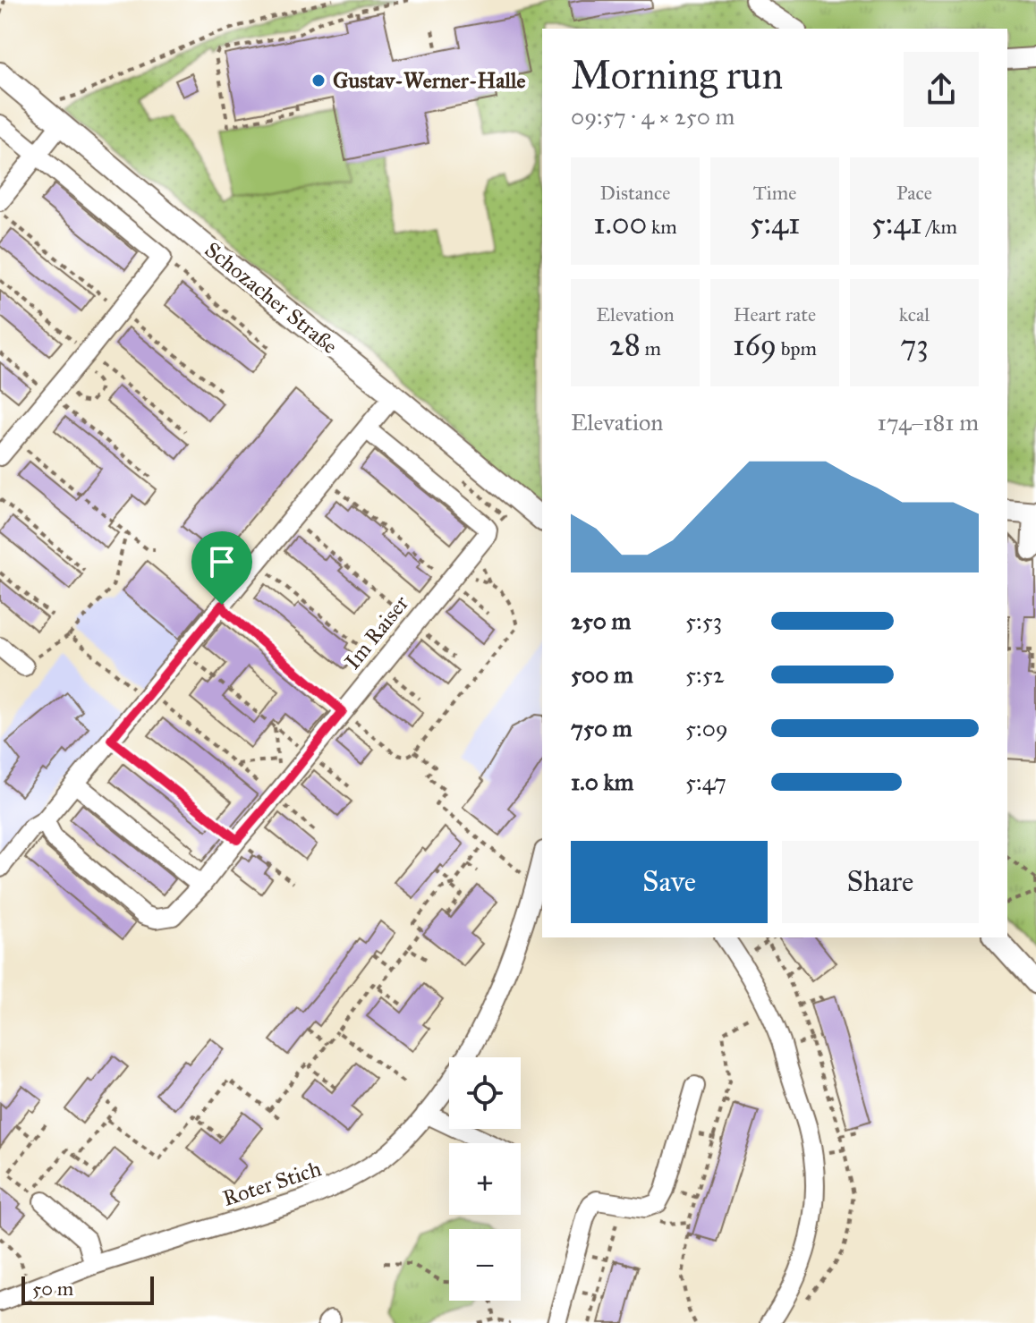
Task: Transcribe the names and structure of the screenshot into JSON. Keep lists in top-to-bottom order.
{
  "streets": {
    "main road": ["Schozacher Straße"],
    "street": ["Im Raiser", "Roter Stich"]
  },
  "places": ["Gustav-Werner-Halle"],
  "scale_bar": "50 m",
  "page": {
    "heading": ["Morning run", "09:57 · 4 × 250 m"],
    "stats": [
      ["Distance", "1.00 km"],
      ["Time", "5:41"],
      ["Pace", "5:41 /km"],
      ["Elevation", "28 m"],
      ["Heart rate", "169 bpm"],
      ["kcal", "73"]
    ],
    "chart": ["Elevation", "174–181 m"],
    "list": [
      {
        "name": "250 m",
        "note": "5:53"
      },
      {
        "name": "500 m",
        "note": "5:52"
      },
      {
        "name": "750 m",
        "note": "5:09"
      },
      {
        "name": "1.0 km",
        "note": "5:47"
      }
    ],
    "buttons": ["Save", "Share"],
    "map_buttons": ["+", "−"],
    "scale": "50 m"
  }
}
